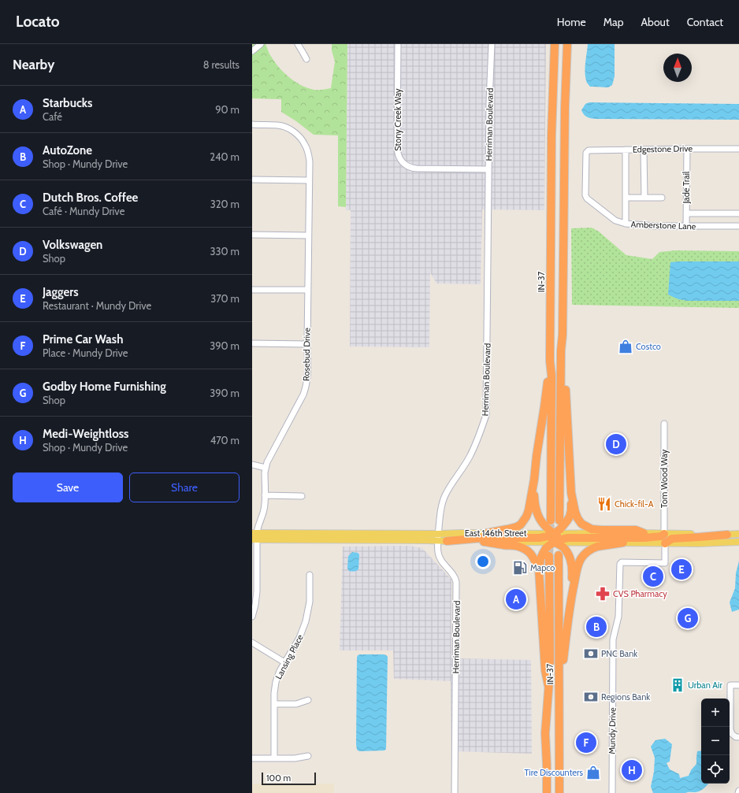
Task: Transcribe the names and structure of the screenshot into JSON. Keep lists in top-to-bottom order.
{
  "streets": {
    "highway": ["IN-37"],
    "main road": ["East 146th Street"],
    "street": [
      "Stony Creek Way",
      "Herriman Boulevard",
      "Edgestone Drive",
      "Jade Trail",
      "Amberstone Lane",
      "Rosebud Drive",
      "Tom Wood Way",
      "Lansing Place",
      "Mundy Drive"
    ]
  },
  "crossings": [
    ["Stony Creek Way", "Herriman Boulevard"],
    ["Herriman Boulevard", "East 146th Street"],
    ["Edgestone Drive", "Jade Trail"],
    ["Edgestone Drive", "Amberstone Lane"],
    ["Jade Trail", "Amberstone Lane"],
    ["Rosebud Drive", "East 146th Street"],
    ["Tom Wood Way", "East 146th Street"],
    ["East 146th Street", "Mundy Drive"]
  ],
  "places": {
    "shop": ["Costco", "Tire Discounters"],
    "restaurant": ["Chick-fil-A"],
    "fuel station": ["Mapco"],
    "pharmacy": ["CVS Pharmacy"],
    "bank": ["PNC Bank", "Regions Bank"],
    "building": ["Urban Air"]
  },
  "scale_bar": "100 m",
  "north": "top",
  "page": {
    "header": "Locato",
    "nav": [
      "Home",
      "Map",
      "About",
      "Contact"
    ],
    "heading": ["Nearby", "8 results"],
    "list": [
      {
        "mark": "A",
        "name": "Starbucks",
        "note": "Café",
        "value": "90 m"
      },
      {
        "mark": "B",
        "name": "AutoZone",
        "note": "Shop · Mundy Drive",
        "value": "240 m"
      },
      {
        "mark": "C",
        "name": "Dutch Bros. Coffee",
        "note": "Café · Mundy Drive",
        "value": "320 m"
      },
      {
        "mark": "D",
        "name": "Volkswagen",
        "note": "Shop",
        "value": "330 m"
      },
      {
        "mark": "E",
        "name": "Jaggers",
        "note": "Restaurant · Mundy Drive",
        "value": "370 m"
      },
      {
        "mark": "F",
        "name": "Prime Car Wash",
        "note": "Place · Mundy Drive",
        "value": "390 m"
      },
      {
        "mark": "G",
        "name": "Godby Home Furnishing",
        "note": "Shop",
        "value": "390 m"
      },
      {
        "mark": "H",
        "name": "Medi-Weightloss",
        "note": "Shop · Mundy Drive",
        "value": "470 m"
      }
    ],
    "pins": [
      "D",
      "E",
      "C",
      "A",
      "G",
      "B",
      "F",
      "H"
    ],
    "buttons": ["Save", "Share"],
    "map_buttons": ["+", "−"],
    "scale": "100 m"
  }
}
